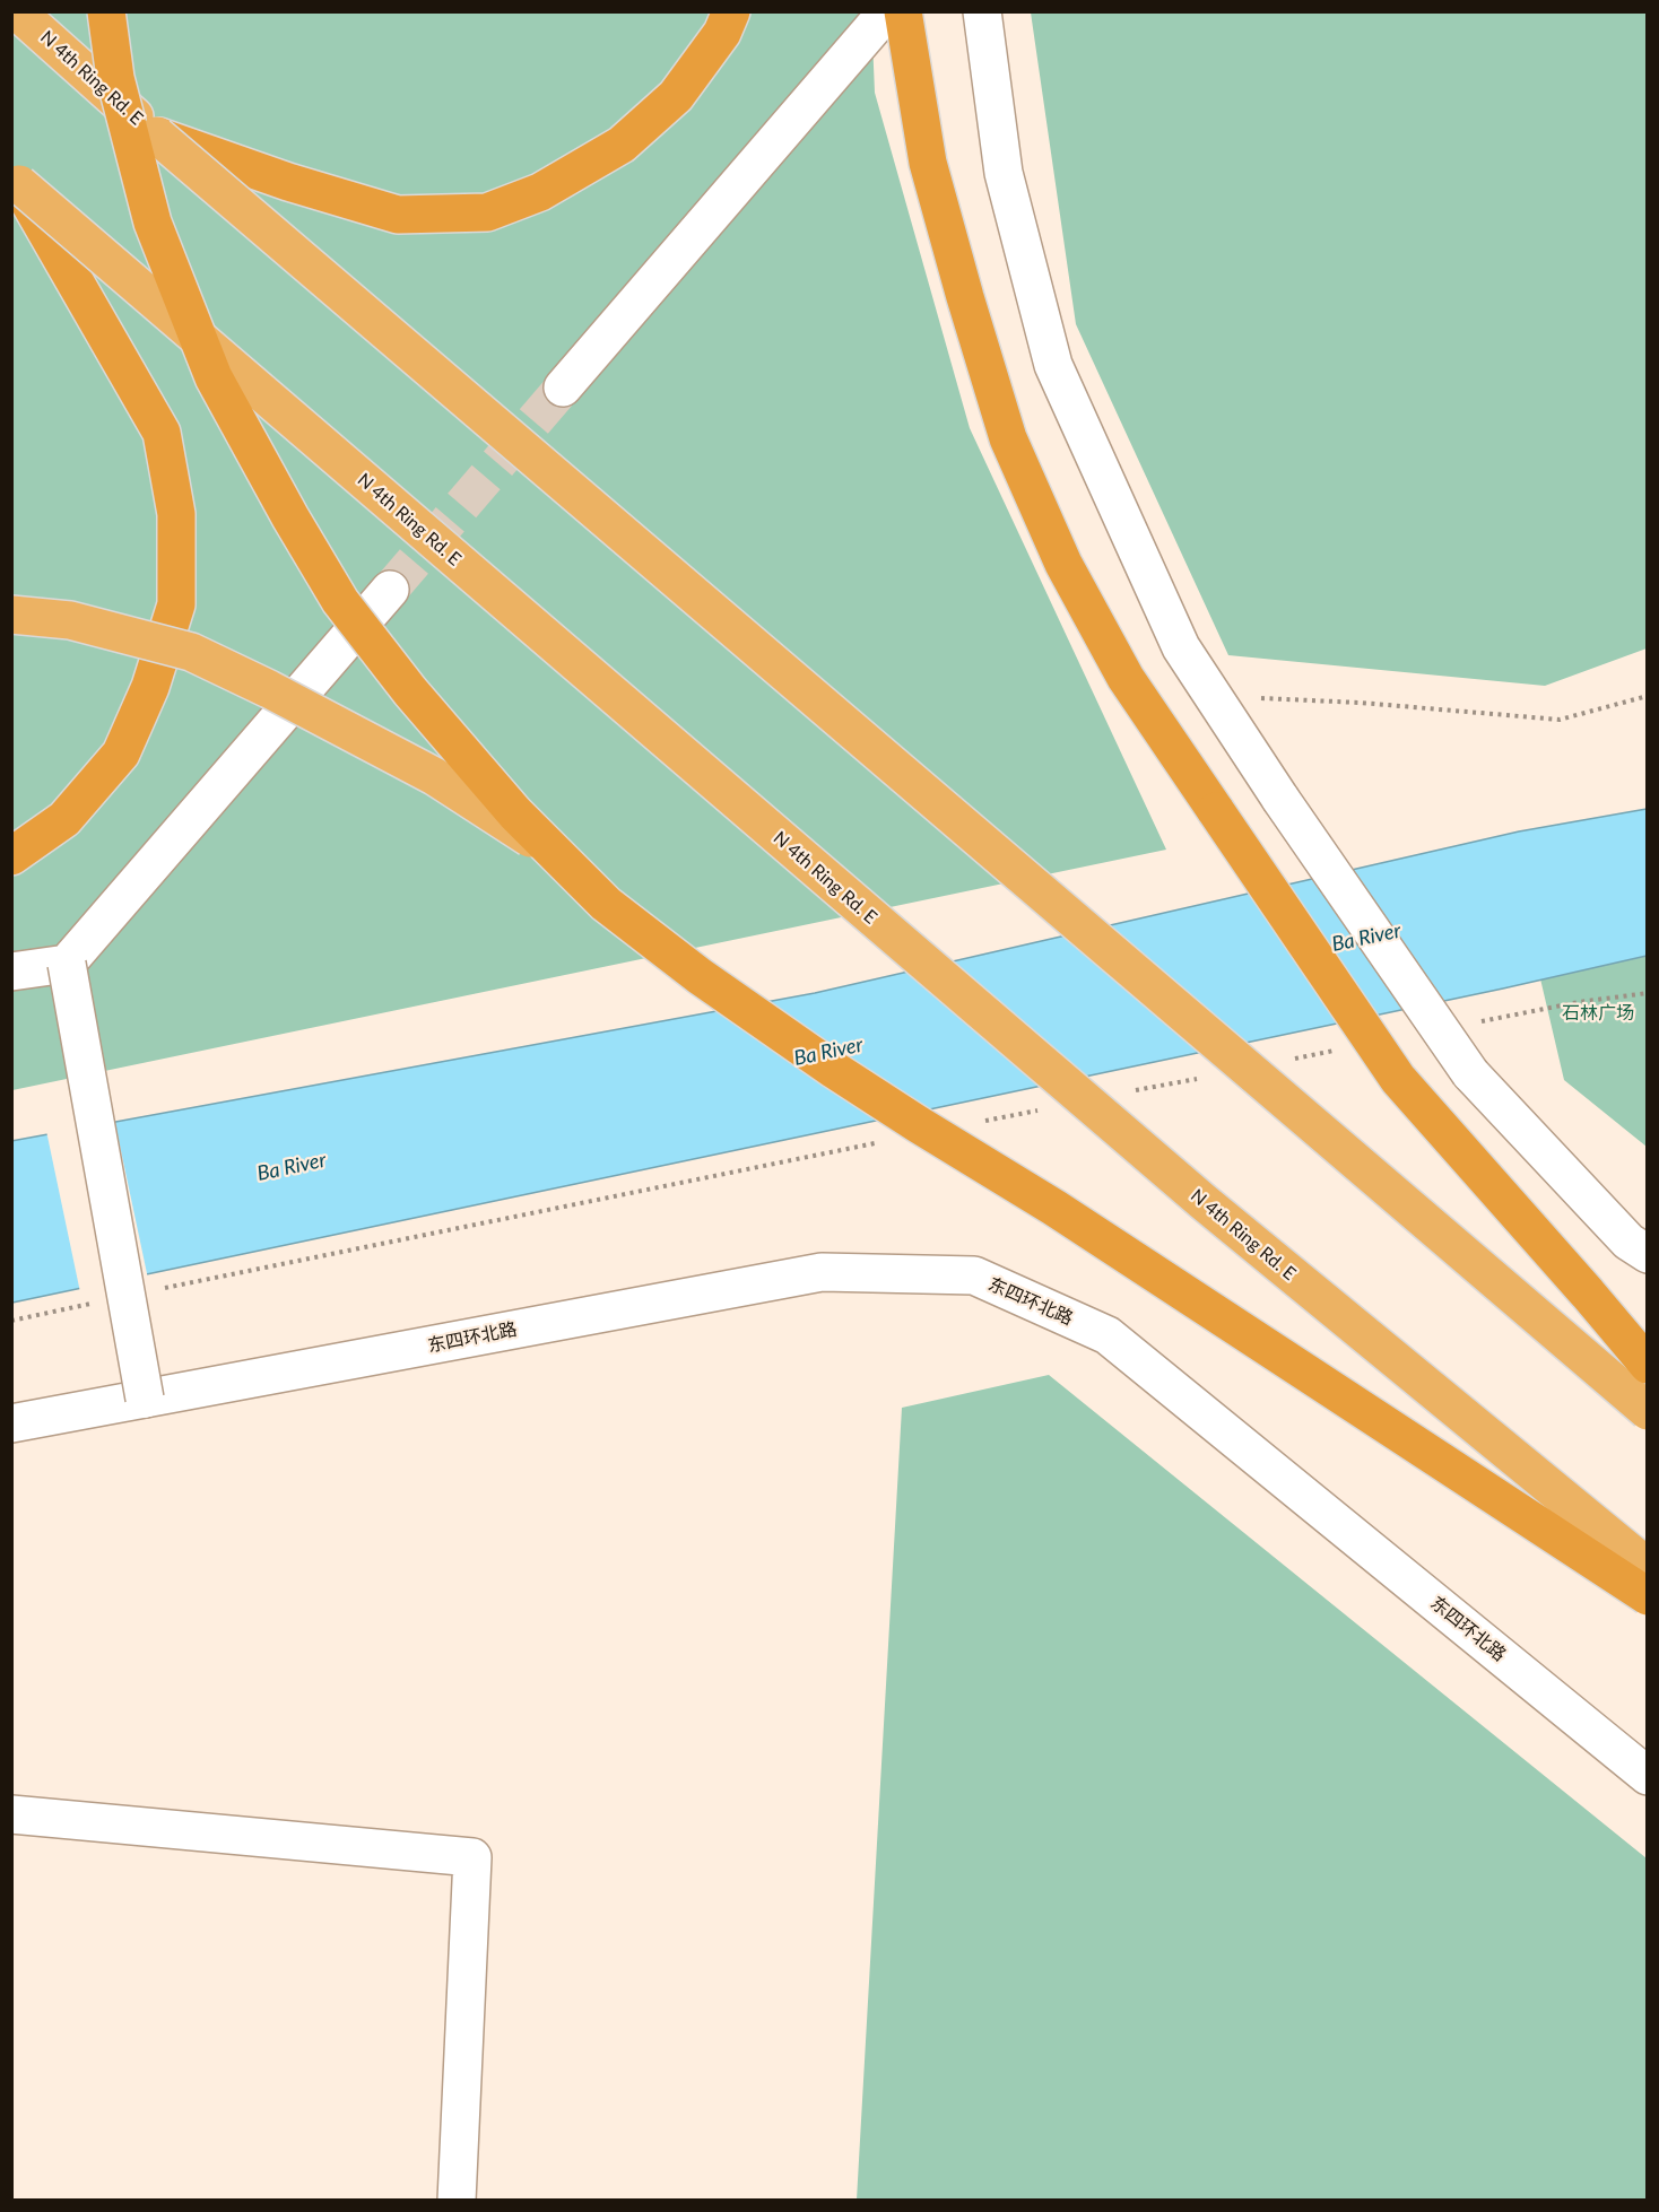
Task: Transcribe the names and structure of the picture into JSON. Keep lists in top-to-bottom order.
{
  "streets": {
    "highway": ["N 4th Ring Rd. E"],
    "street": ["东四环北路"]
  },
  "water": ["Ba River"],
  "parks": ["石林广场"]
}
